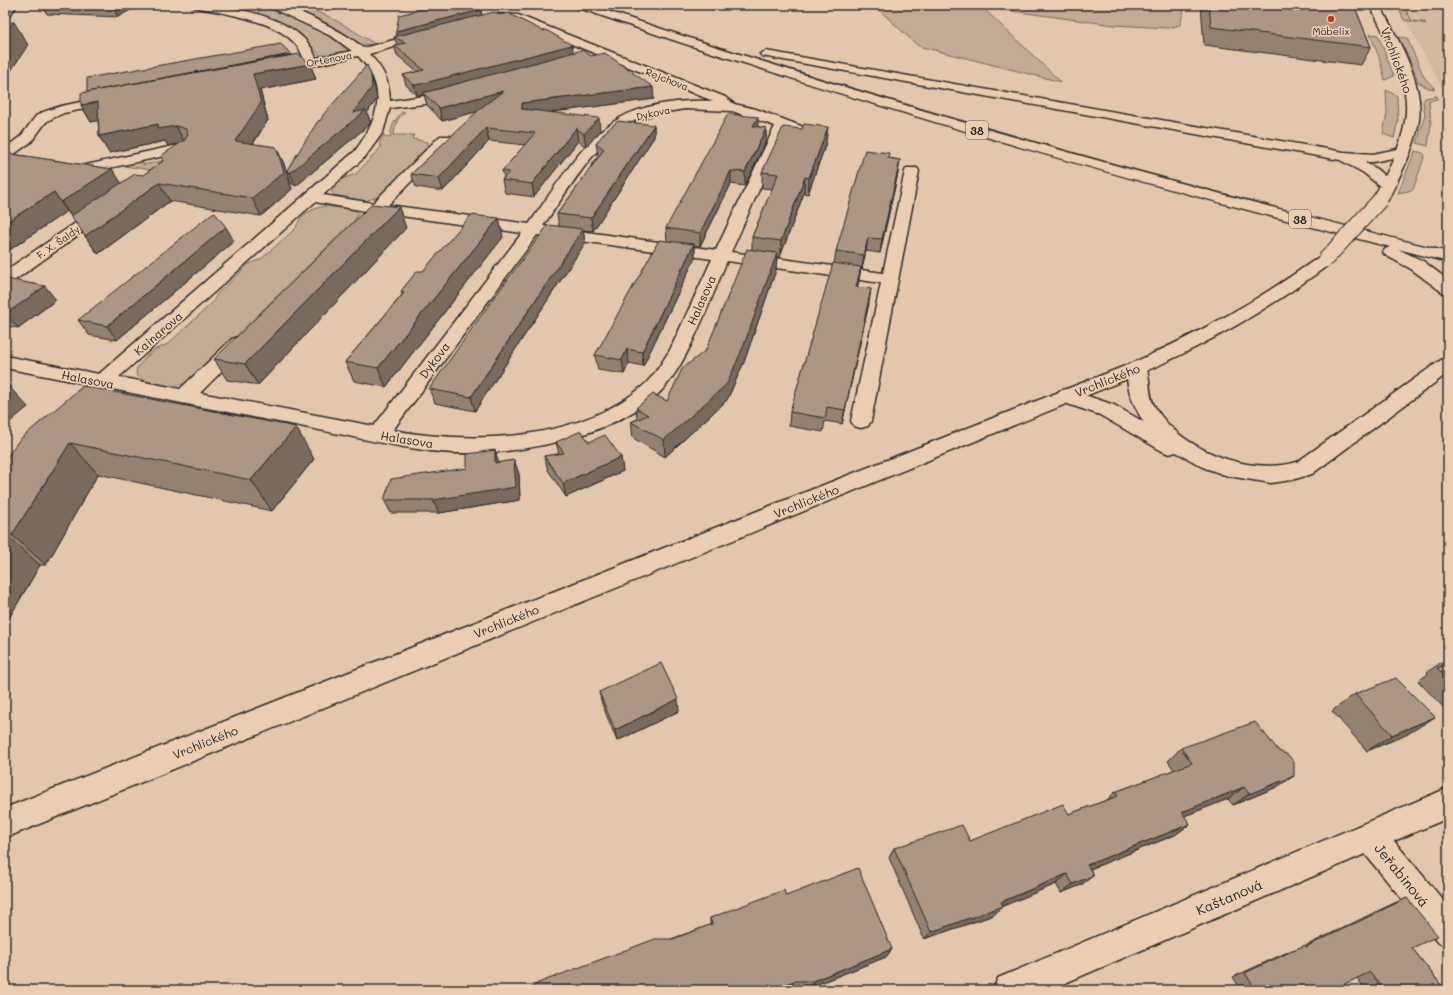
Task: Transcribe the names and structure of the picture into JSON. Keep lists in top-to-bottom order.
{
  "streets": {
    "street": [
      "Ortenova",
      "Vrchlického",
      "Rejchova",
      "Dykova",
      "38",
      "F. X. Šaldy",
      "Halasova",
      "Kainarova",
      "Jeřabinová",
      "Kaštanová"
    ]
  },
  "crossings": [
    ["Ortenova", "Kainarova"],
    ["Rejchova", "Dykova"],
    ["Dykova", "Halasova"],
    ["Halasova", "Kainarova"],
    ["Jeřabinová", "Kaštanová"]
  ],
  "places": ["Möbelix"]
}
